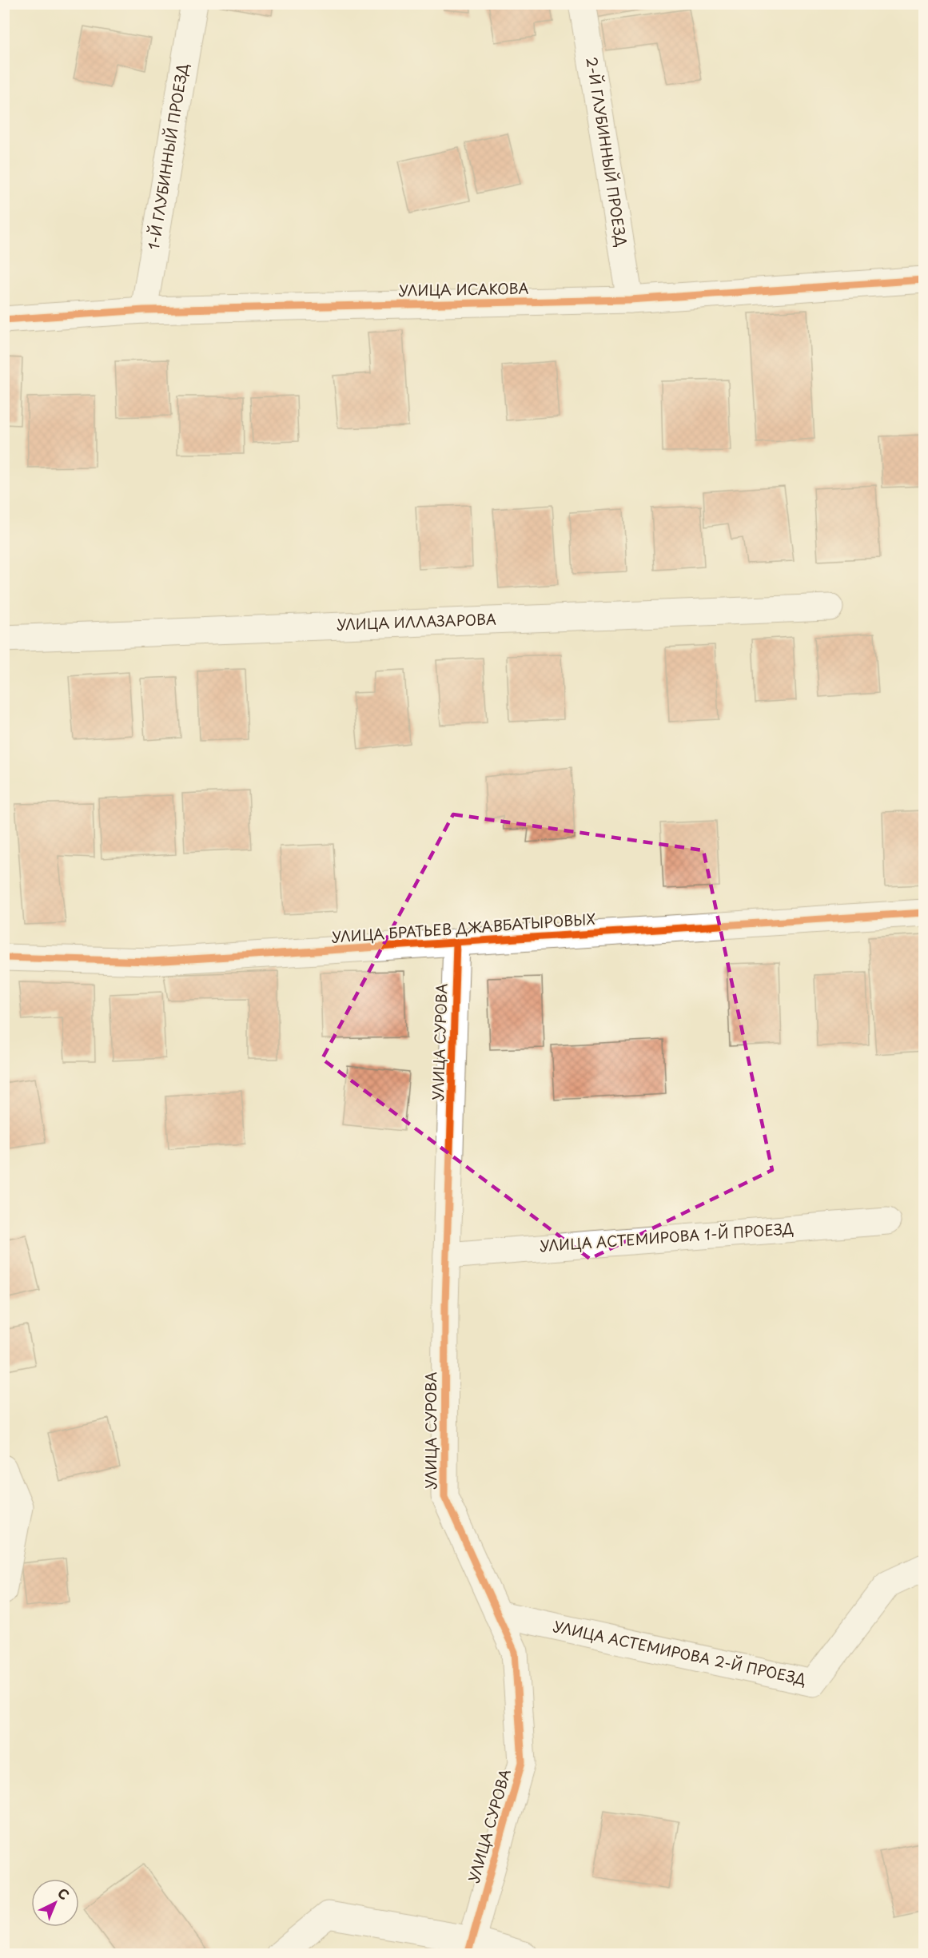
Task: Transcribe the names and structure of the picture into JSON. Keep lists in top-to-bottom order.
{
  "streets": {
    "street": [
      "2-Й ГЛУБИННЫЙ ПРОЕЗД",
      "1-Й ГЛУБИННЫЙ ПРОЕЗД",
      "УЛИЦА ИСАКОВА",
      "УЛИЦА ИЛЛАЗАРОВА",
      "УЛИЦА БРАТЬЕВ ДЖАВБАТЫРОВЫХ",
      "УЛИЦА СУРОВА",
      "УЛИЦА АСТЕМИРОВА 1-Й ПРОЕЗД",
      "УЛИЦА АСТЕМИРОВА 2-Й ПРОЕЗД"
    ]
  },
  "crossings": [
    ["2-Й ГЛУБИННЫЙ ПРОЕЗД", "УЛИЦА ИСАКОВА"],
    ["1-Й ГЛУБИННЫЙ ПРОЕЗД", "УЛИЦА ИСАКОВА"],
    ["УЛИЦА БРАТЬЕВ ДЖАВБАТЫРОВЫХ", "УЛИЦА СУРОВА"],
    ["УЛИЦА СУРОВА", "УЛИЦА АСТЕМИРОВА 1-Й ПРОЕЗД"],
    ["УЛИЦА СУРОВА", "УЛИЦА АСТЕМИРОВА 2-Й ПРОЕЗД"]
  ],
  "north": "top right"
}
